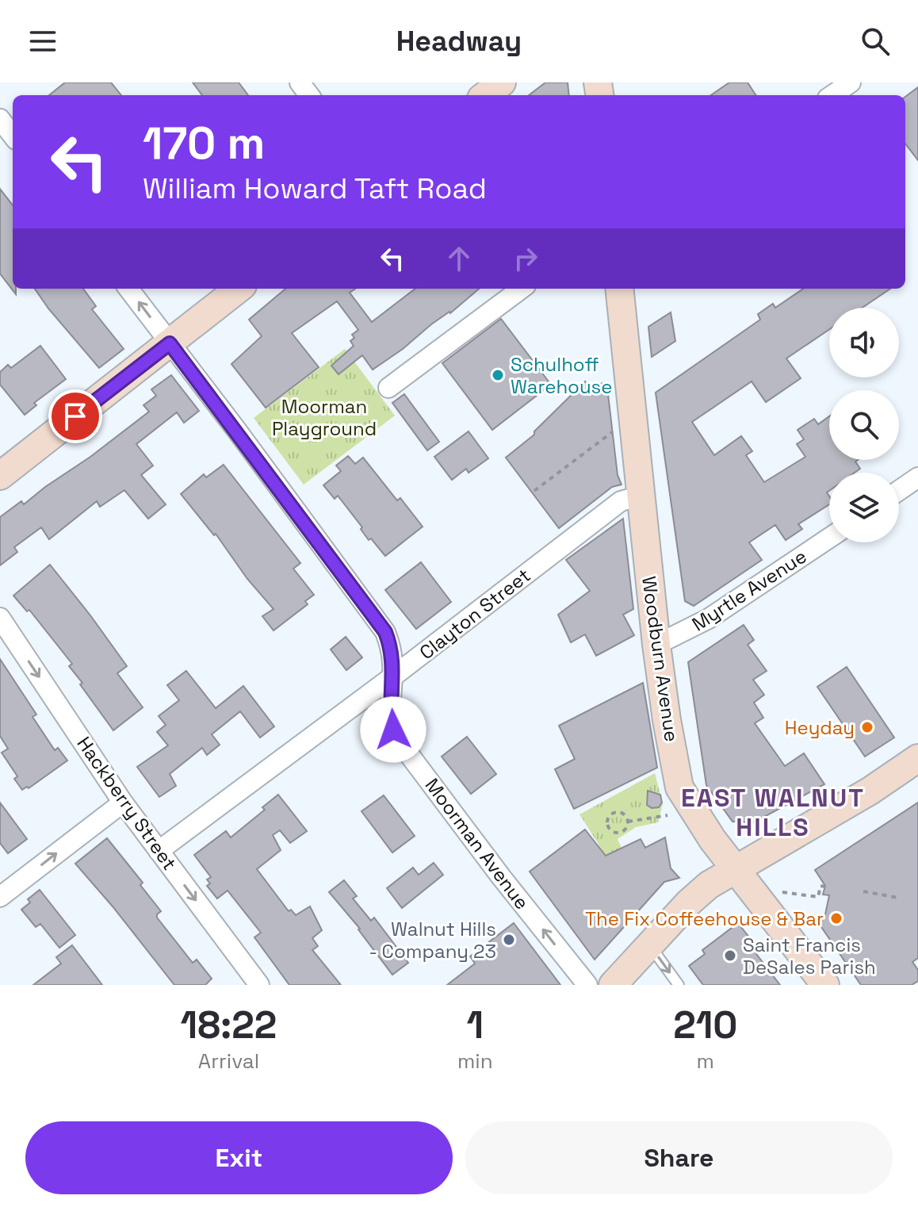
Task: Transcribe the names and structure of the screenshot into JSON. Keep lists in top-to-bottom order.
{
  "streets": {
    "street": [
      "Myrtle Avenue",
      "Clayton Street",
      "Woodburn Avenue",
      "Hackberry Street",
      "Moorman Avenue"
    ]
  },
  "crossings": [
    ["Myrtle Avenue", "Woodburn Avenue"],
    ["Clayton Street", "Woodburn Avenue"],
    ["Clayton Street", "Hackberry Street"],
    ["Clayton Street", "Moorman Avenue"]
  ],
  "one_way": ["Hackberry Street", "Moorman Avenue"],
  "districts": ["EAST WALNUT HILLS"],
  "parks": ["Moorman Playground"],
  "places": [
    "Schulhoff Warehouse",
    "Heyday",
    "The Fix Coffeehouse & Bar",
    "Walnut Hills - Company 23",
    "Saint Francis DeSales Parish"
  ],
  "page": {
    "header": "Headway",
    "turn": ["170 m", "William Howard Taft Road"],
    "eta": [
      "18:22",
      "Arrival",
      "1",
      "min",
      "210",
      "m"
    ],
    "buttons": ["Exit", "Share"]
  }
}
